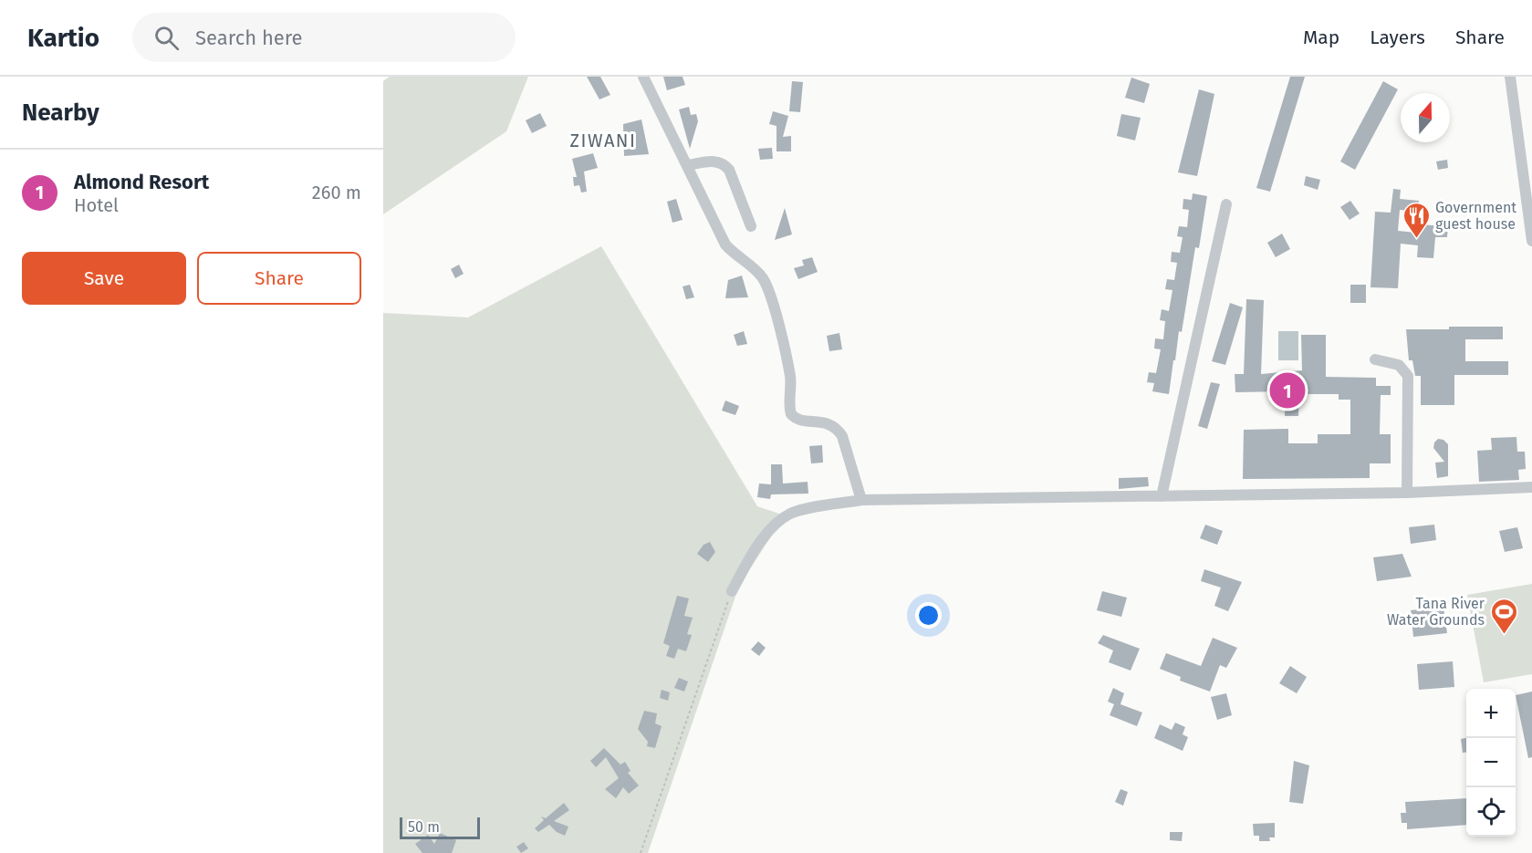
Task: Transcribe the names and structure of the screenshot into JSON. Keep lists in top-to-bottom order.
{
  "districts": ["ZIWANI"],
  "places": {
    "restaurant": ["Government guest house"],
    "sports": ["Tana River Water Grounds"]
  },
  "scale_bar": "50 m",
  "north": "top",
  "page": {
    "header": "Kartio",
    "search": "Search here",
    "nav": ["Map", "Layers", "Share"],
    "heading": "Nearby",
    "list": [
      {
        "mark": "1",
        "name": "Almond Resort",
        "note": "Hotel",
        "value": "260 m"
      }
    ],
    "buttons": ["Save", "Share"],
    "pins": "1",
    "map_buttons": ["+", "−"],
    "scale": "50 m"
  }
}
